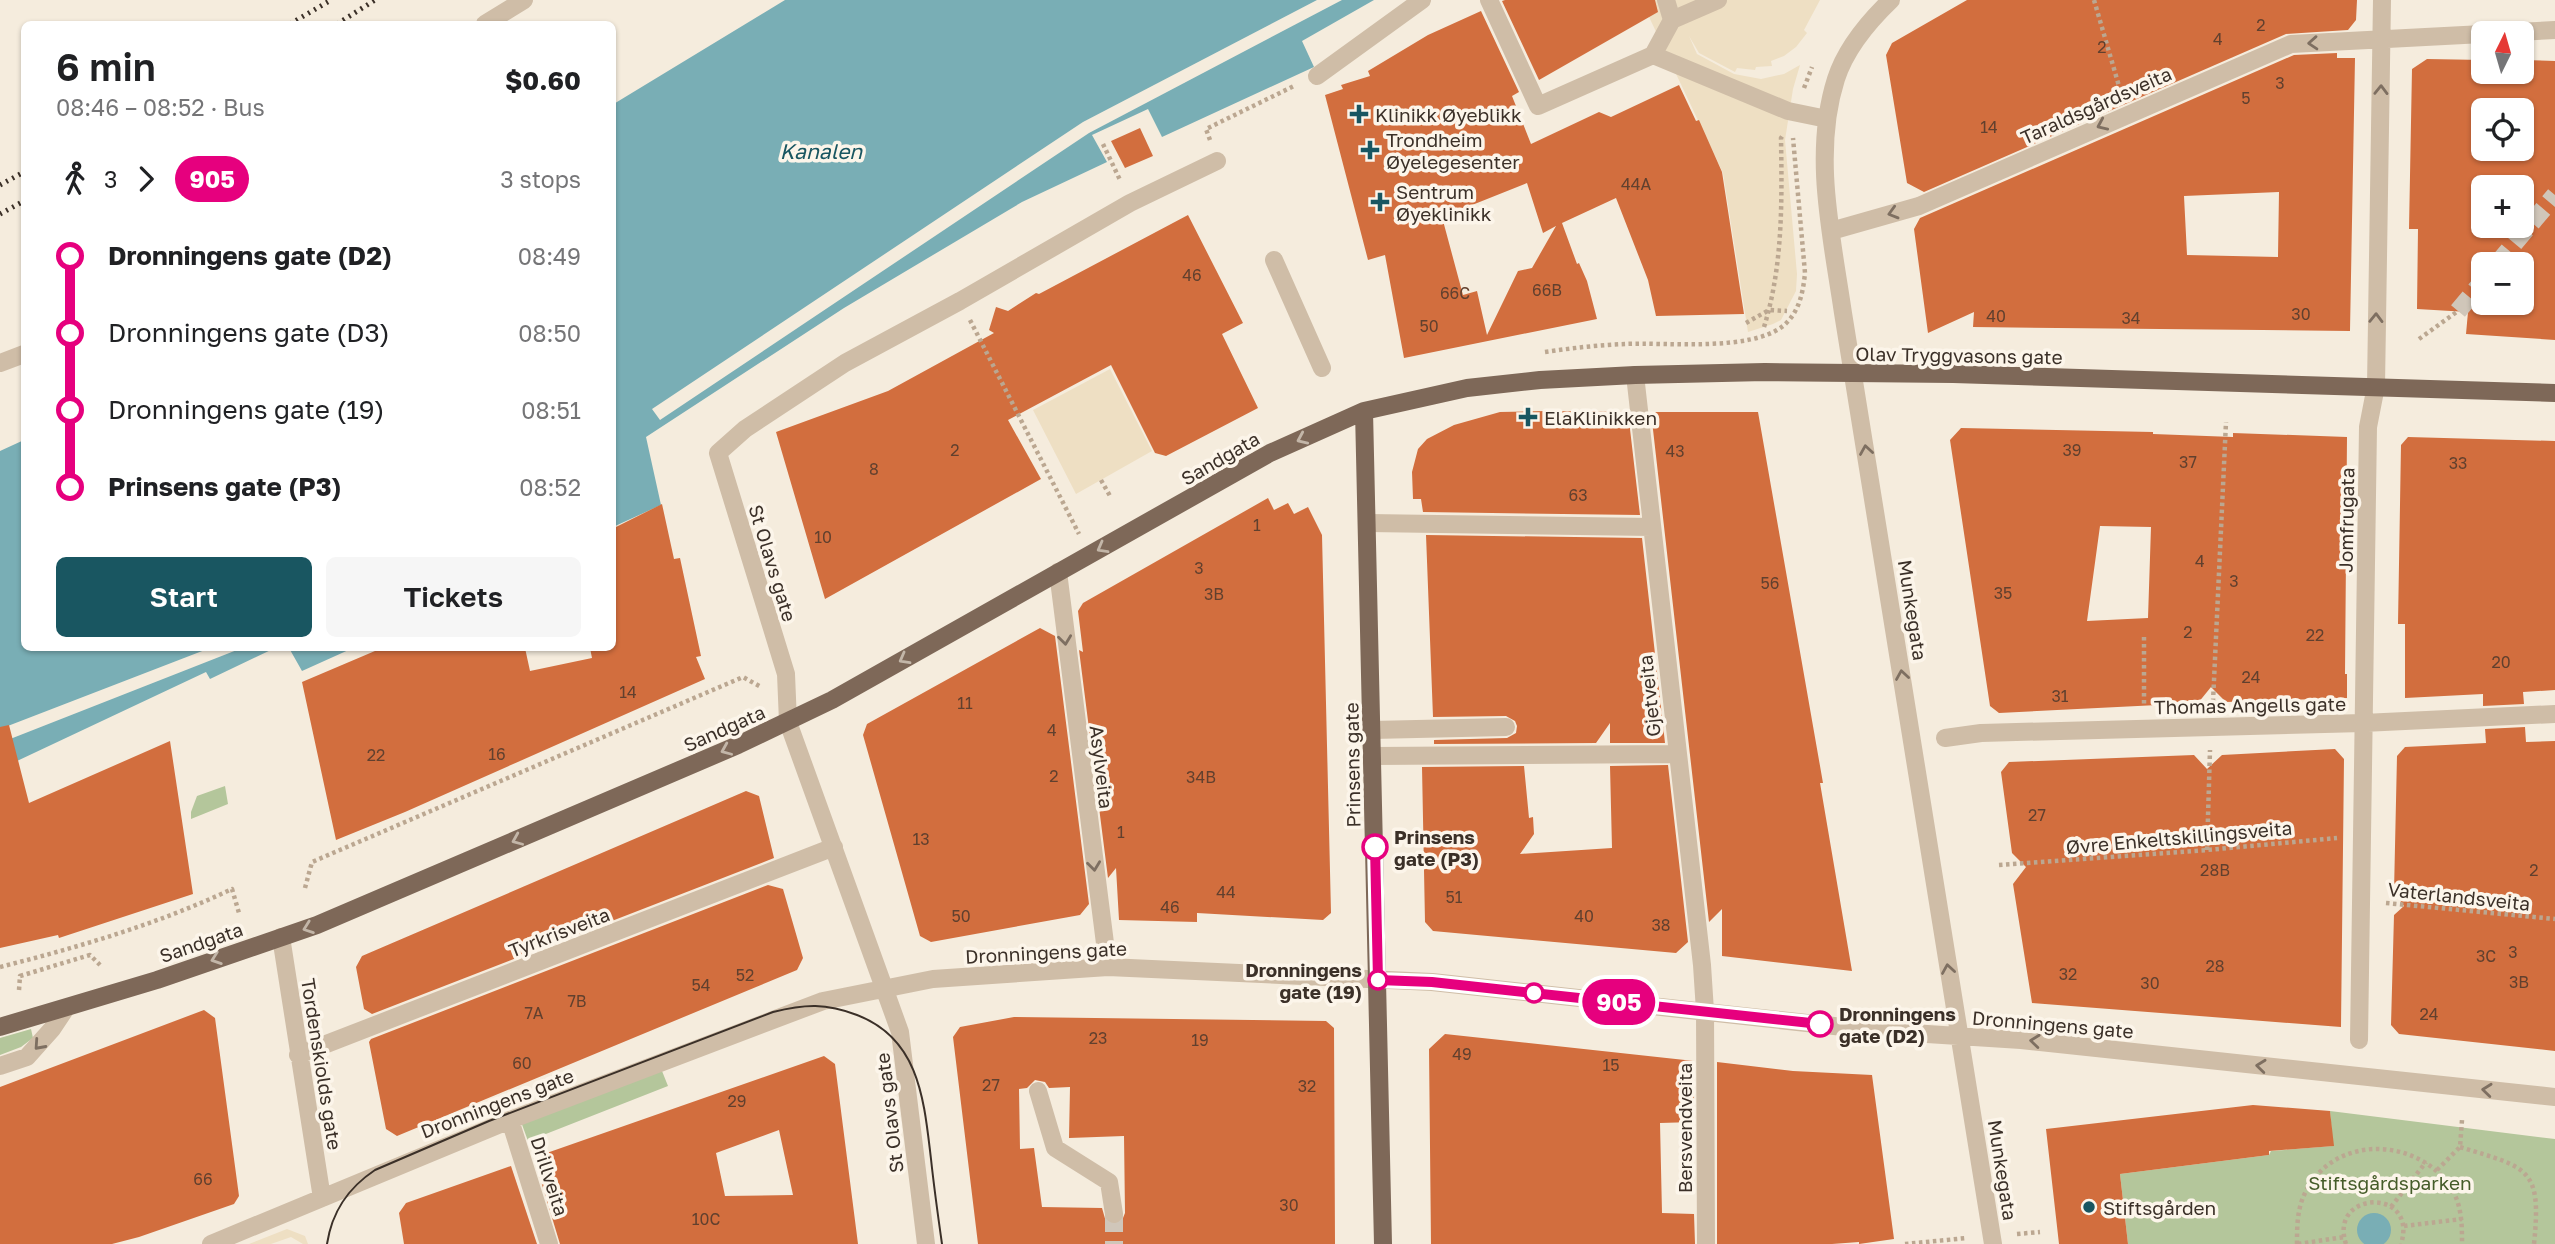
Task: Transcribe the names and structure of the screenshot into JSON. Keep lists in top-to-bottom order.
{
  "streets": {
    "main road": ["Olav Tryggvasons gate", "Sandgata", "Prinsens gate"],
    "street": [
      "Taraldsgårdsveita",
      "Jomfrugata",
      "St Olavs gate",
      "Munkegata",
      "Gjetveita",
      "Thomas Angells gate",
      "Asylveita",
      "Tyrkrisveita",
      "Dronningens gate",
      "Tordenskiolds gate",
      "Bersvendveita",
      "Drillveita"
    ],
    "path": ["Øvre Enkeltskillingsveita", "Vaterlandsveita"]
  },
  "crossings": [
    ["Taraldsgårdsveita", "Jomfrugata"],
    ["Taraldsgårdsveita", "Munkegata"],
    ["Olav Tryggvasons gate", "Sandgata"],
    ["Olav Tryggvasons gate", "Jomfrugata"],
    ["Olav Tryggvasons gate", "Munkegata"],
    ["Olav Tryggvasons gate", "Gjetveita"],
    ["Olav Tryggvasons gate", "Prinsens gate"],
    ["Sandgata", "St Olavs gate"],
    ["Sandgata", "Prinsens gate"],
    ["Sandgata", "Asylveita"],
    ["Sandgata", "Tordenskiolds gate"],
    ["Jomfrugata", "Thomas Angells gate"],
    ["Jomfrugata", "Øvre Enkeltskillingsveita"],
    ["Jomfrugata", "Vaterlandsveita"],
    ["St Olavs gate", "Tyrkrisveita"],
    ["St Olavs gate", "Dronningens gate"],
    ["Munkegata", "Dronningens gate"],
    ["Gjetveita", "Dronningens gate"],
    ["Gjetveita", "Bersvendveita"],
    ["Prinsens gate", "Dronningens gate"],
    ["Asylveita", "Dronningens gate"],
    ["Tyrkrisveita", "Tordenskiolds gate"],
    ["Dronningens gate", "Tordenskiolds gate"],
    ["Dronningens gate", "Bersvendveita"],
    ["Dronningens gate", "Drillveita"]
  ],
  "one_way": [
    "Taraldsgårdsveita",
    "Sandgata",
    "Munkegata",
    "Asylveita"
  ],
  "water": ["Kanalen"],
  "parks": ["Stiftsgårdsparken"],
  "places": {
    "health": [
      "Klinikk Øyeblikk",
      "Trondheim Øyelegesenter",
      "Sentrum Øyeklinikk",
      "ElaKlinikken"
    ],
    "other": [
      "Prinsens gate (P3)",
      "Dronningens gate (19)",
      "Dronningens gate (D2)",
      "Stiftsgården"
    ]
  },
  "lines": ["bus line 905"],
  "house_numbers": [
    "2",
    "4",
    "2",
    "3",
    "5",
    "14",
    "44A",
    "46",
    "66B",
    "66C",
    "30",
    "40",
    "34",
    "50",
    "2",
    "39",
    "43",
    "37",
    "33",
    "8",
    "63",
    "1",
    "10",
    "4",
    "3",
    "3",
    "56",
    "35",
    "3B",
    "2",
    "22",
    "20",
    "24",
    "14",
    "31",
    "11",
    "4",
    "16",
    "22",
    "2",
    "34B",
    "27",
    "1",
    "13",
    "28B",
    "2",
    "44",
    "51",
    "46",
    "50",
    "40",
    "38",
    "3",
    "3C",
    "28",
    "32",
    "52",
    "3B",
    "30",
    "54",
    "7B",
    "7A",
    "24",
    "23",
    "19",
    "49",
    "60",
    "15",
    "27",
    "32",
    "29",
    "66",
    "30",
    "10C"
  ],
  "north": "top",
  "page": {
    "on_map": "905",
    "map_buttons": ["+", "−"],
    "heading": ["6 min", "08:46 – 08:52 · Bus", "$0.60"],
    "legs": ["3", "905", "3 stops"],
    "list": [
      {
        "name": "Dronningens gate (D2)",
        "value": "08:49"
      },
      {
        "name": "Dronningens gate (D3)",
        "value": "08:50"
      },
      {
        "name": "Dronningens gate (19)",
        "value": "08:51"
      },
      {
        "name": "Prinsens gate (P3)",
        "value": "08:52"
      }
    ],
    "buttons": ["Start", "Tickets"]
  }
}
